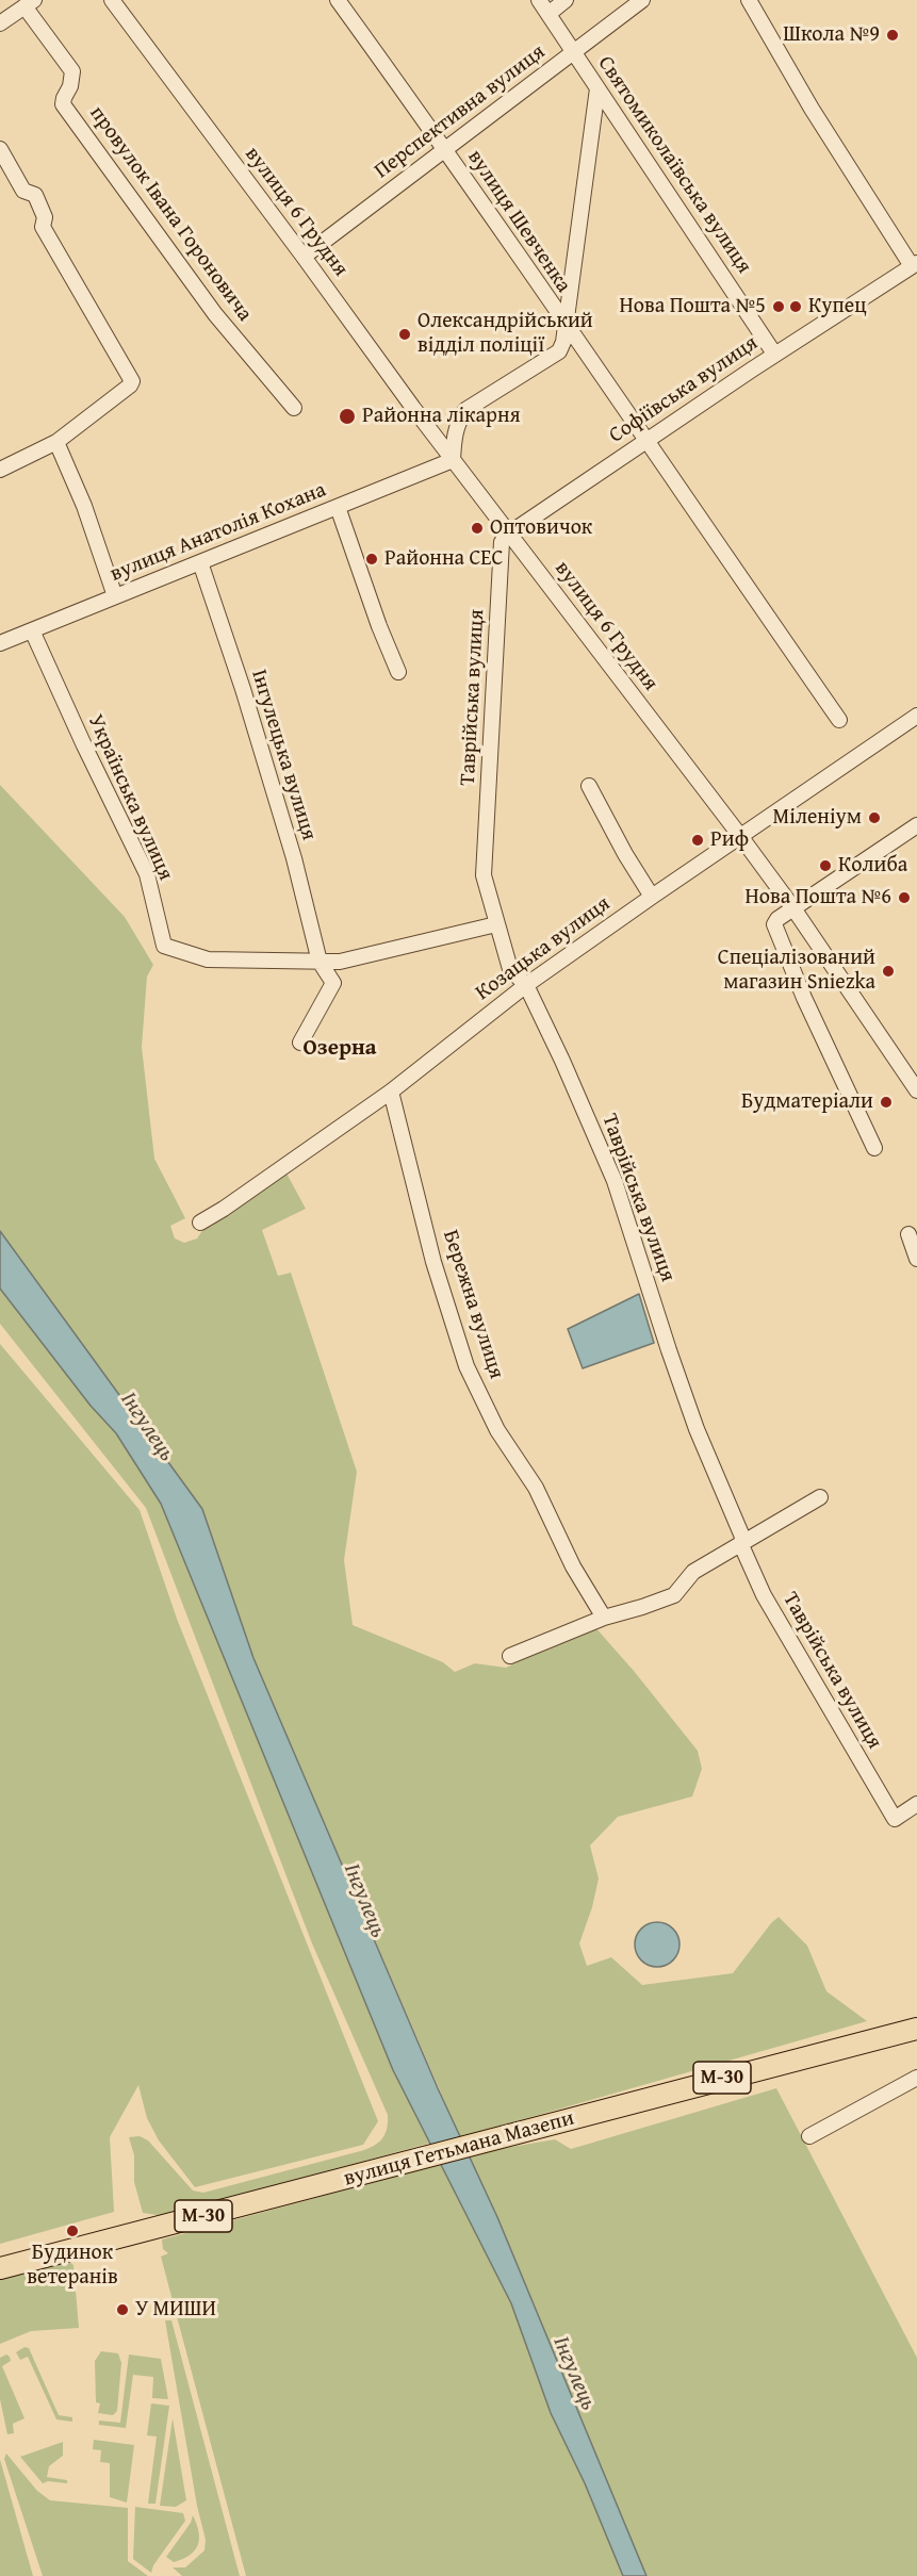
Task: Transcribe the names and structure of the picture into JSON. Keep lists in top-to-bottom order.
{
  "streets": {
    "highway": ["М-30", "вулиця Гетьмана Мазепи"],
    "street": [
      "Перспективна вулиця",
      "Святомиколаївська вулиця",
      "вулиця 6 Грудня",
      "провулок Івана Гороновича",
      "вулиця Шевченка",
      "Софіївська вулиця",
      "вулиця Анатолія Кохана",
      "Таврійська вулиця",
      "Інгулецька вулиця",
      "Українська вулиця",
      "Козацька вулиця",
      "Бережна вулиця"
    ]
  },
  "crossings": [
    ["Перспективна вулиця", "Святомиколаївська вулиця"],
    ["Перспективна вулиця", "вулиця 6 Грудня"],
    ["Перспективна вулиця", "вулиця Шевченка"],
    ["Святомиколаївська вулиця", "Софіївська вулиця"],
    ["вулиця 6 Грудня", "Софіївська вулиця"],
    ["вулиця 6 Грудня", "вулиця Анатолія Кохана"],
    ["вулиця 6 Грудня", "Таврійська вулиця"],
    ["вулиця 6 Грудня", "Козацька вулиця"],
    ["вулиця Шевченка", "Софіївська вулиця"],
    ["Софіївська вулиця", "Таврійська вулиця"],
    ["вулиця Анатолія Кохана", "Інгулецька вулиця"],
    ["вулиця Анатолія Кохана", "Українська вулиця"],
    ["Таврійська вулиця", "Українська вулиця"],
    ["Таврійська вулиця", "Козацька вулиця"],
    ["Інгулецька вулиця", "Українська вулиця"],
    ["Козацька вулиця", "Бережна вулиця"]
  ],
  "districts": ["Озерна"],
  "water": ["Інгулець"],
  "places": [
    "Школа №9",
    "Нова Пошта №5",
    "Купец",
    "Олександрійський відділ поліції",
    "Районна лікарня",
    "Оптовичок",
    "Районна СЕС",
    "Міленіум",
    "Риф",
    "Колиба",
    "Нова Пошта №6",
    "Спеціалізований магазин Sniezka",
    "Будматеріали",
    "Будинок ветеранів",
    "У МИШИ"
  ]
}
